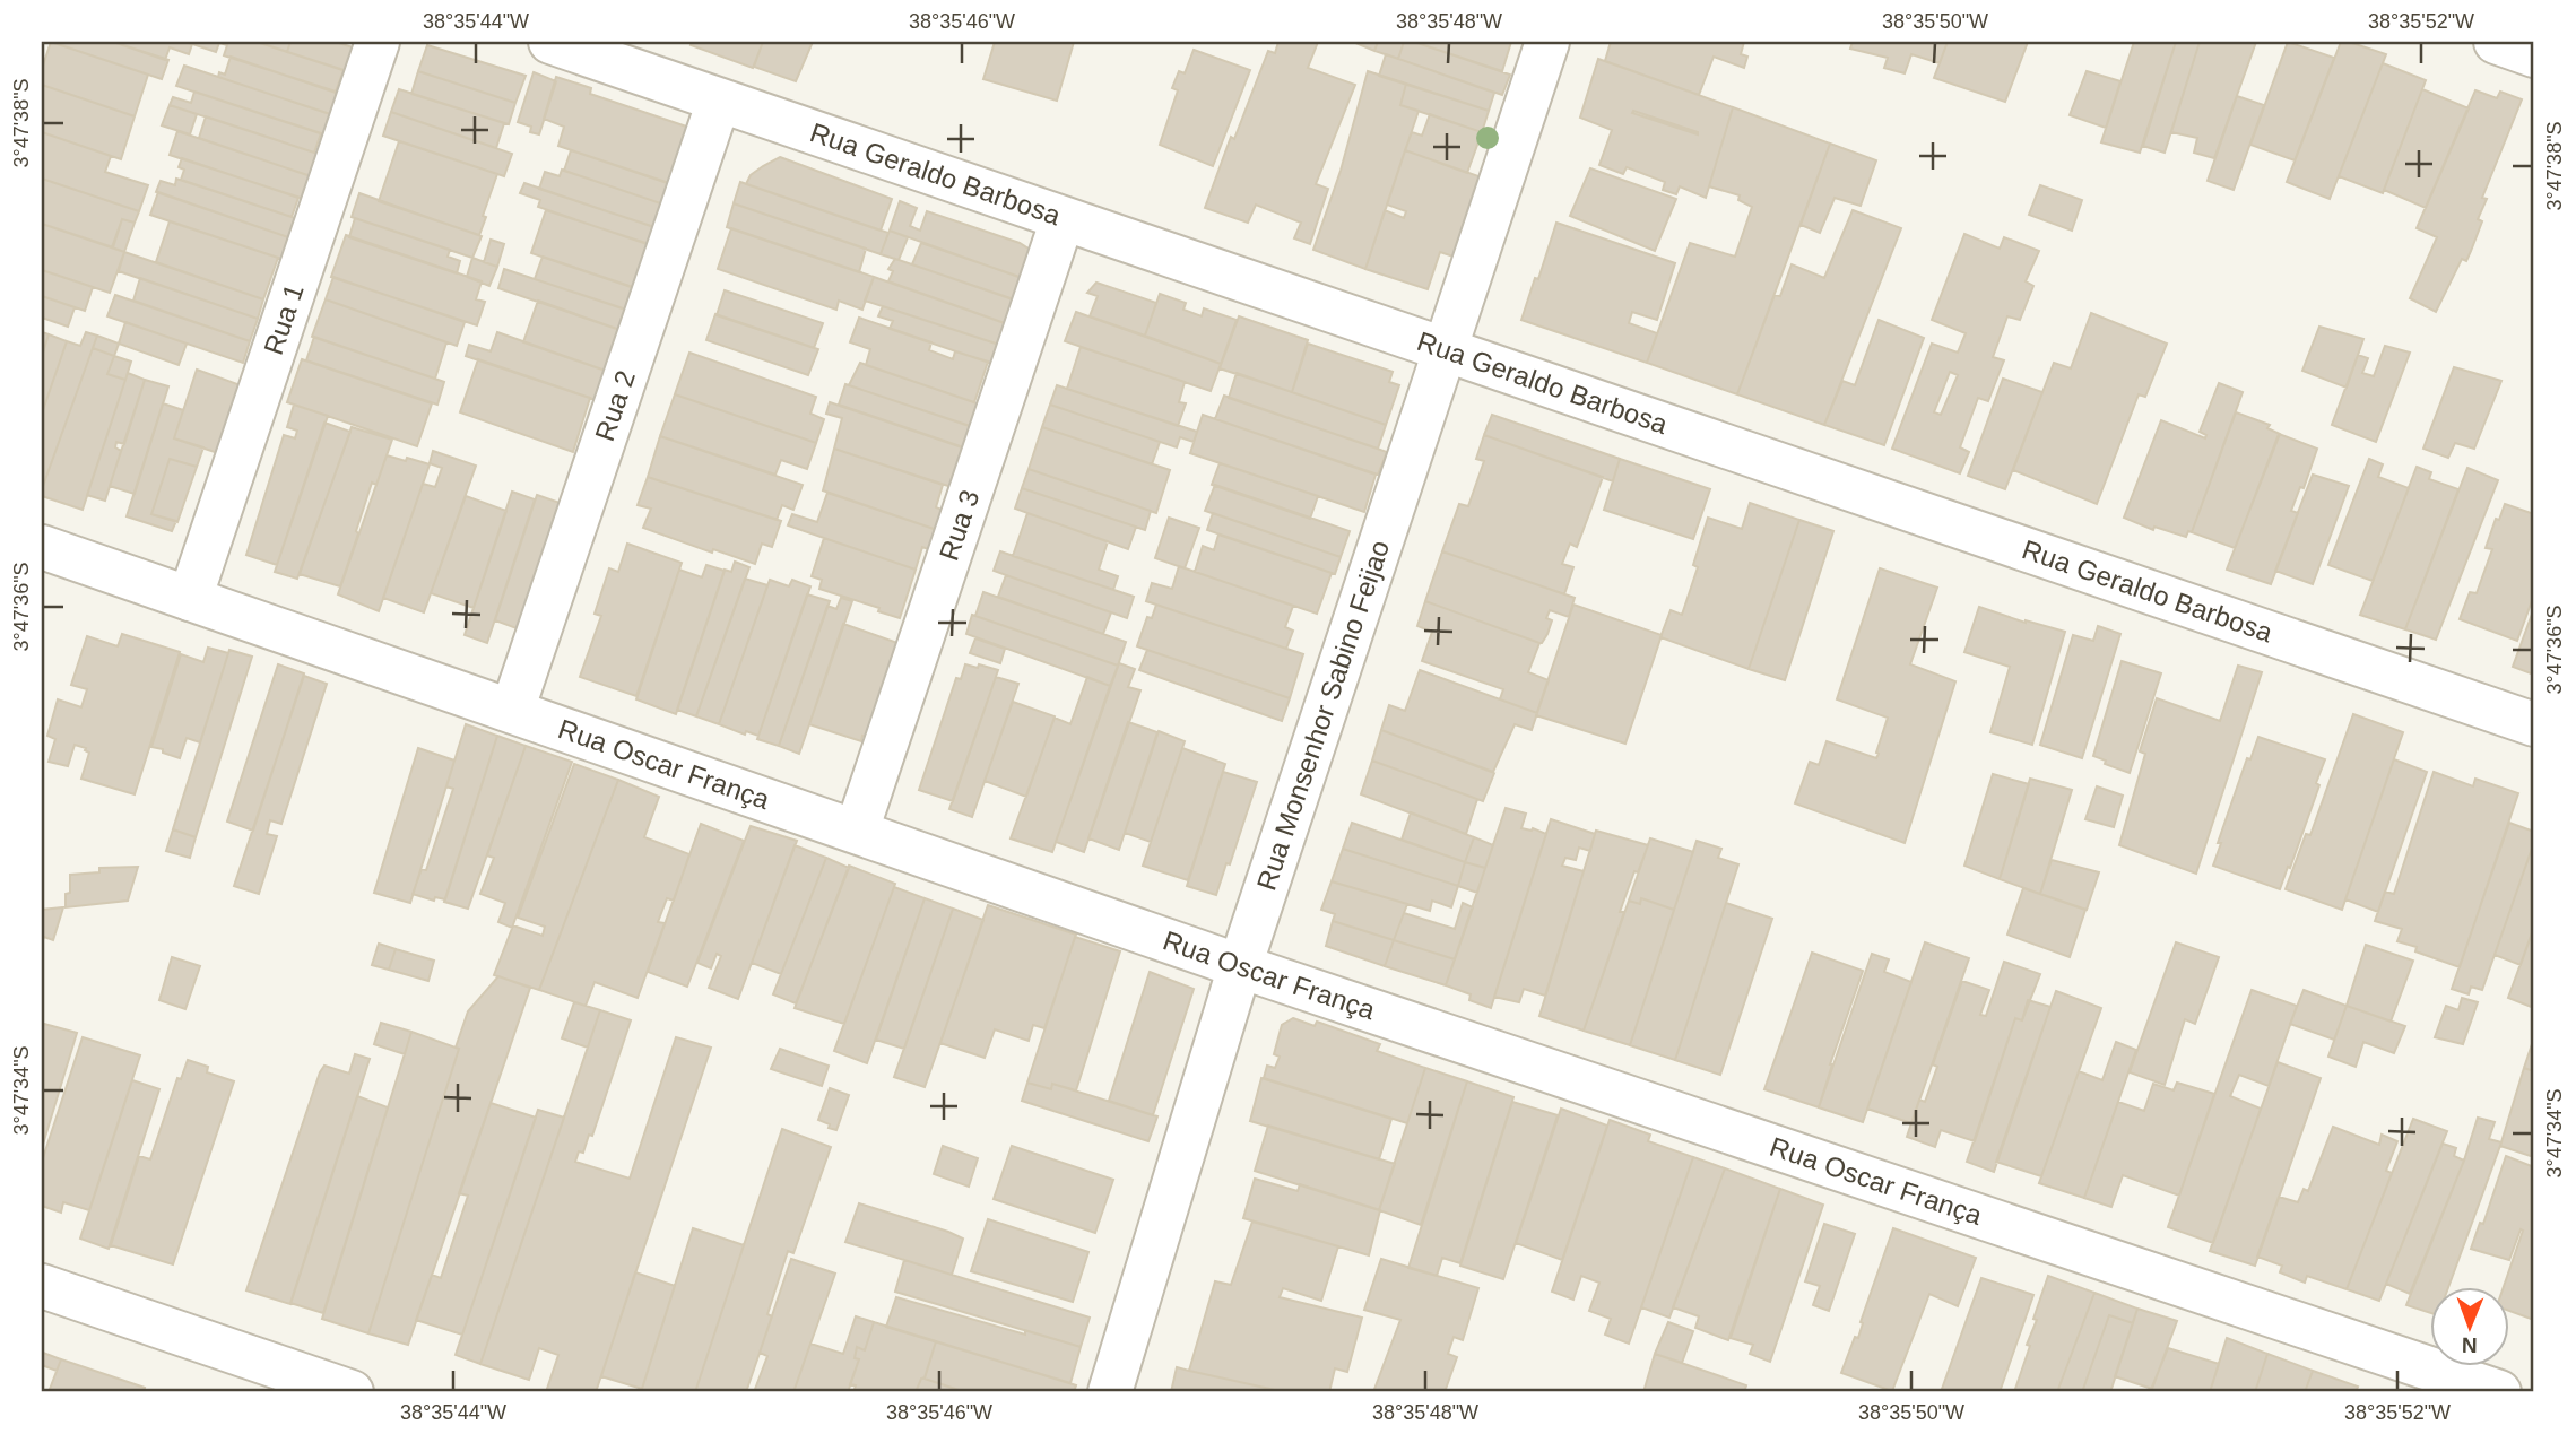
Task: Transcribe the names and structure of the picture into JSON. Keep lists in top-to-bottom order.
{
  "streets": {
    "street": [
      "Rua Geraldo Barbosa",
      "Rua 1",
      "Rua 2",
      "Rua 3",
      "Rua Monsenhor Sabino Feijao",
      "Rua Oscar França"
    ]
  },
  "crossings": [
    ["Rua Geraldo Barbosa", "Rua 2"],
    ["Rua Geraldo Barbosa", "Rua 3"],
    ["Rua Geraldo Barbosa", "Rua Monsenhor Sabino Feijao"],
    ["Rua 1", "Rua Oscar França"],
    ["Rua 2", "Rua Oscar França"],
    ["Rua 3", "Rua Oscar França"],
    ["Rua Monsenhor Sabino Feijao", "Rua Oscar França"]
  ],
  "north": "bottom",
  "coordinates": [
    "38°35'44\"W",
    "38°35'46\"W",
    "38°35'48\"W",
    "38°35'50\"W",
    "38°35'52\"W",
    "3°47'38\"S",
    "3°47'36\"S",
    "3°47'34\"S"
  ]
}
